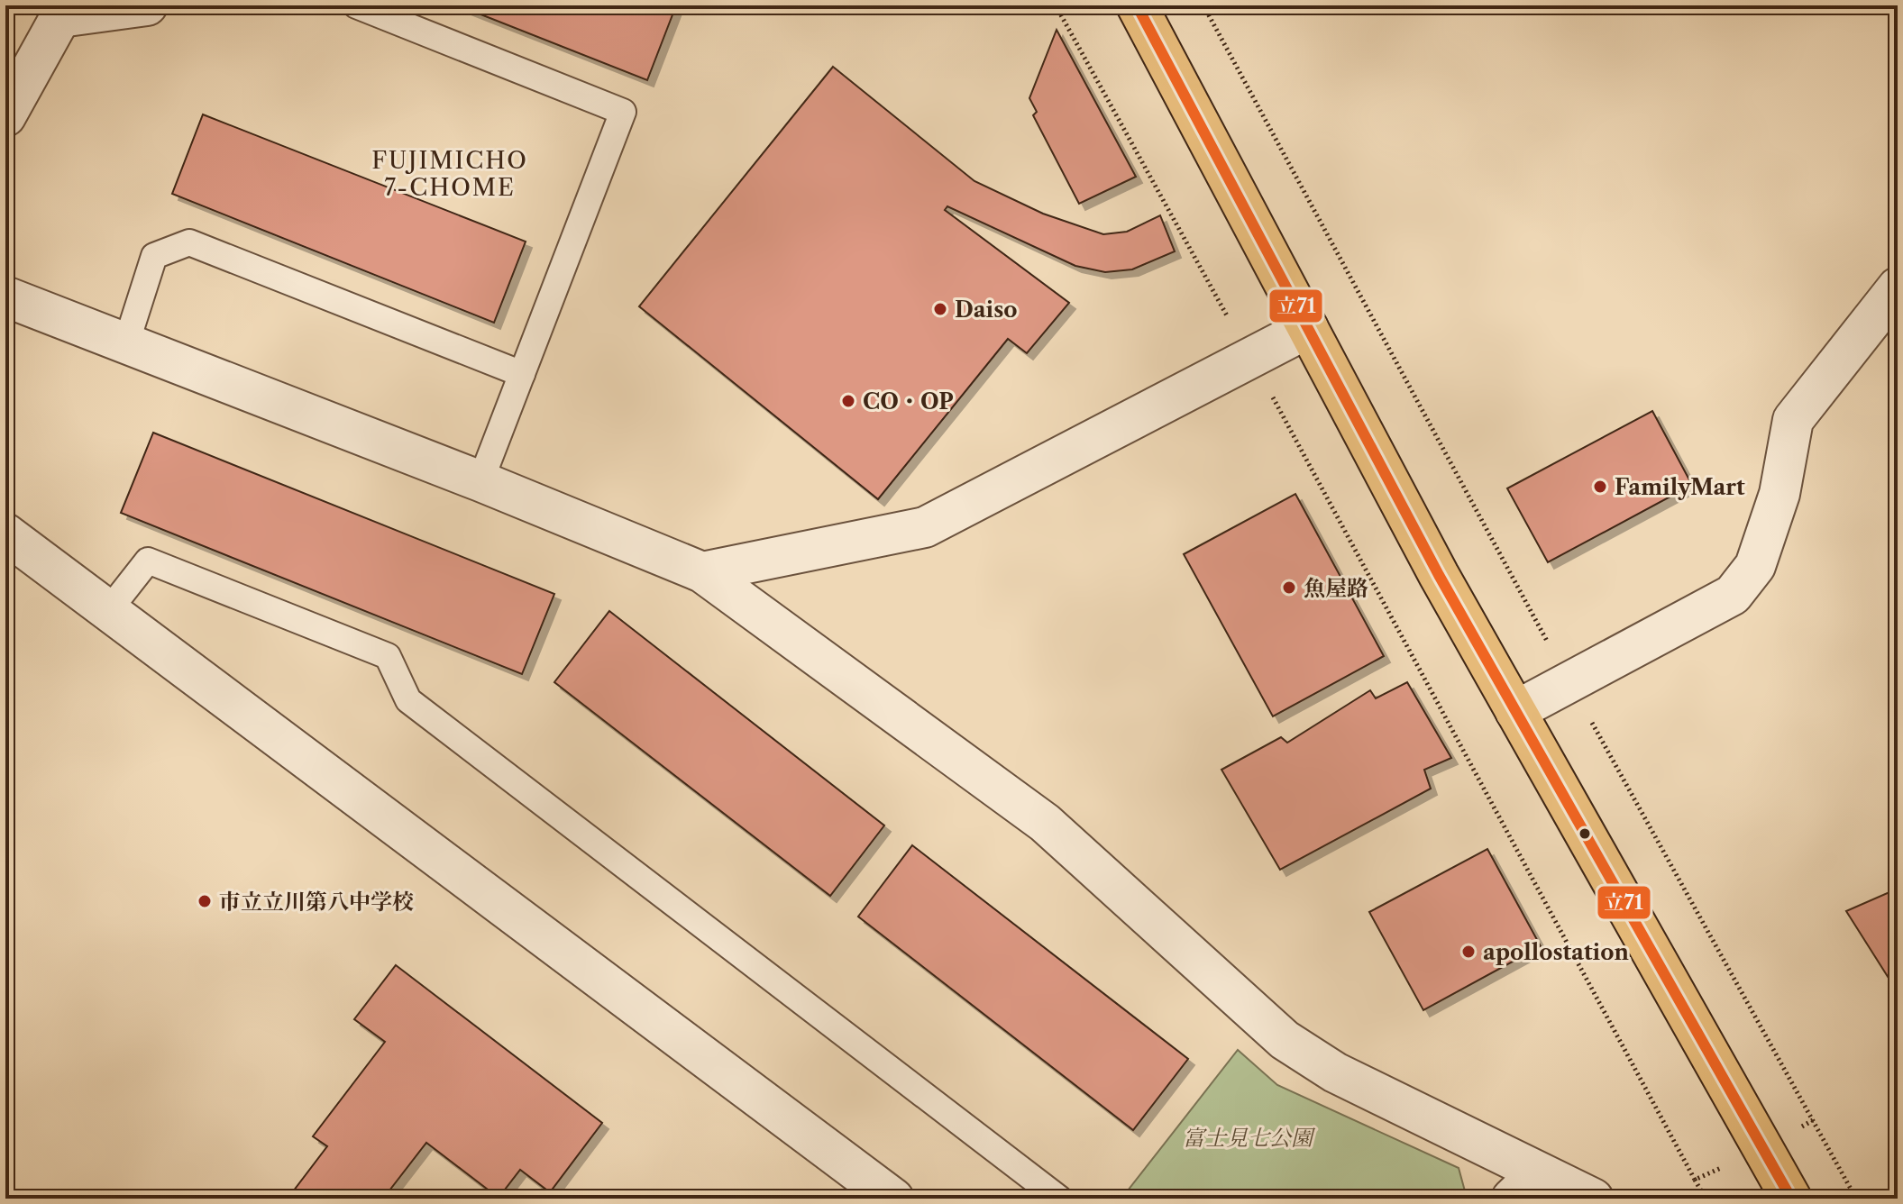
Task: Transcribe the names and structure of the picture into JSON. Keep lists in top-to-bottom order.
{
  "districts": ["FUJIMICHO 7-CHOME"],
  "parks": ["富士見七公園"],
  "places": [
    "Daiso",
    "CO・OP",
    "FamilyMart",
    "魚屋路",
    "市立立川第八中学校",
    "apollostation"
  ],
  "lines": ["transit line 立71"]
}
